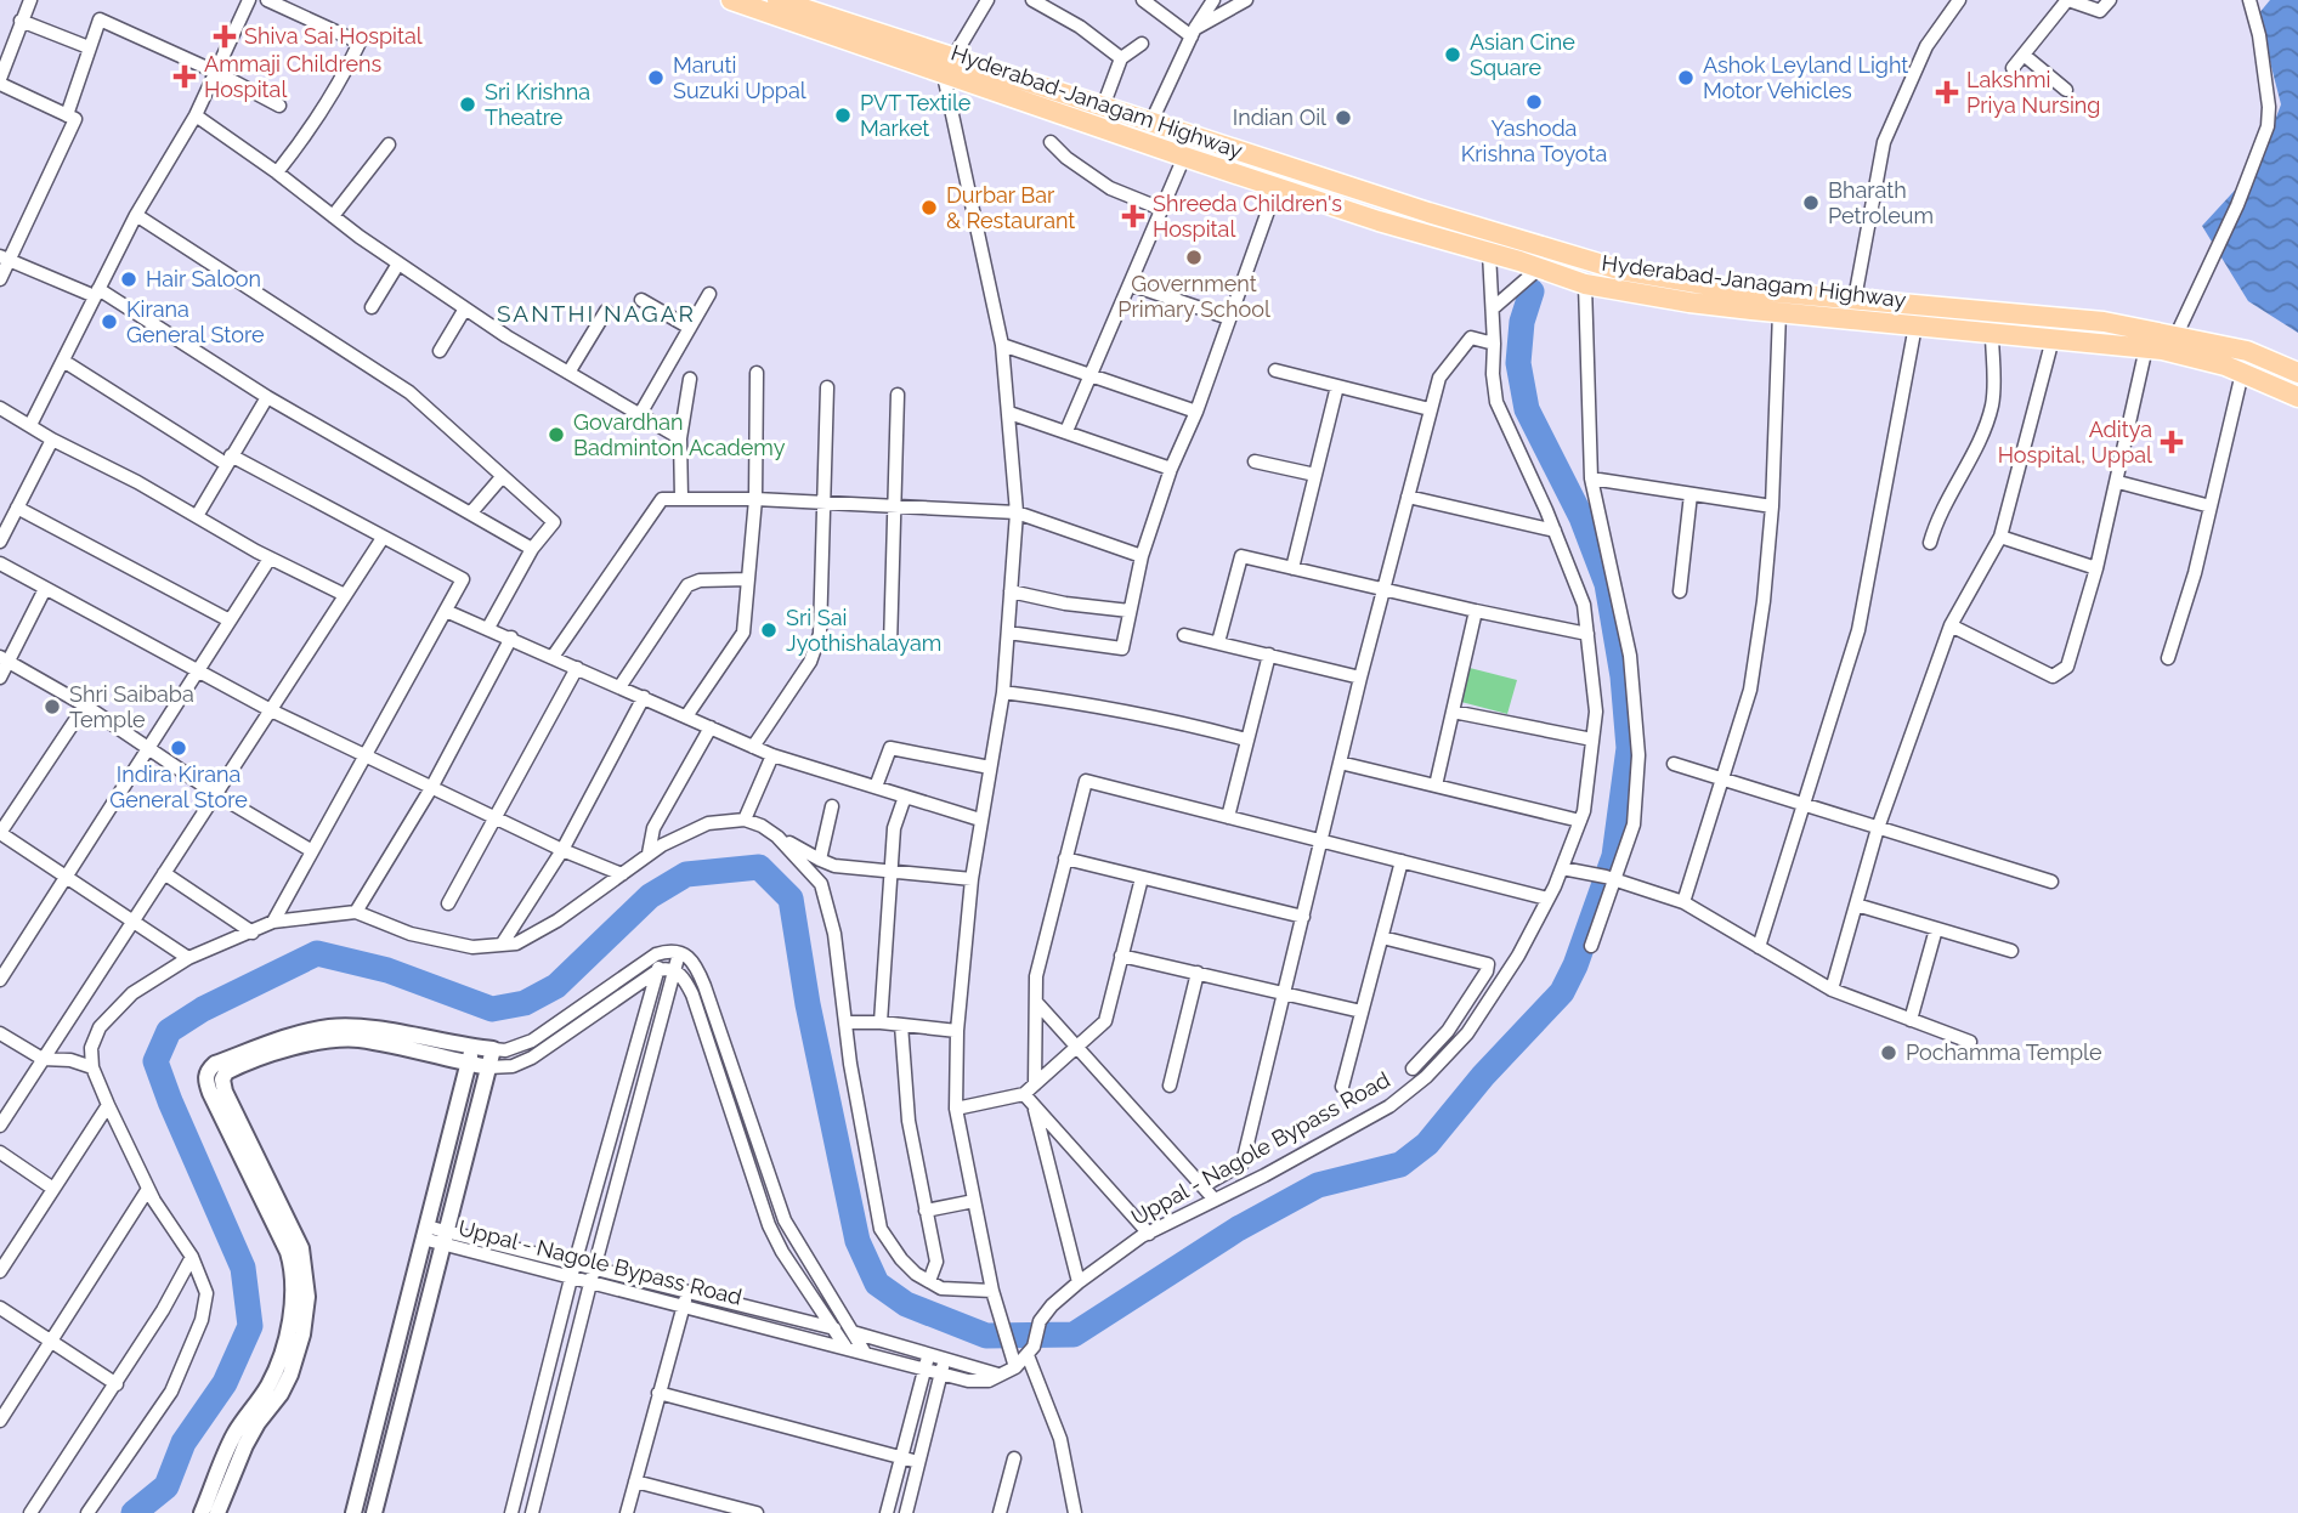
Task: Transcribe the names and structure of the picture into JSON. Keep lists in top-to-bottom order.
{
  "streets": {
    "highway": ["Hyderabad-Janagam Highway"],
    "street": ["Uppal - Nagole Bypass Road"]
  },
  "crossings": [
    ["Hyderabad-Janagam Highway", "Uppal - Nagole Bypass Road"]
  ],
  "districts": ["SANTHI NAGAR"],
  "places": {
    "health": [
      "Shiva Sai Hospital",
      "Ammaji Childrens Hospital",
      "Lakshmi Priya Nursing",
      "Shreeda Children's Hospital",
      "Aditya Hospital, Uppal"
    ],
    "other": [
      "Asian Cine Square",
      "Maruti Suzuki Uppal",
      "Ashok Leyland Light Motor Vehicles",
      "Yashoda Krishna Toyota",
      "Sri Krishna Theatre",
      "PVT Textile Market",
      "Indian Oil",
      "Bharath Petroleum",
      "Durbar Bar & Restaurant",
      "Government Primary School",
      "Hair Saloon",
      "Kirana General Store",
      "Govardhan Badminton Academy",
      "Sri Sai Jyothishalayam",
      "Shri Saibaba Temple",
      "Indira Kirana General Store",
      "Pochamma Temple"
    ]
  }
}
